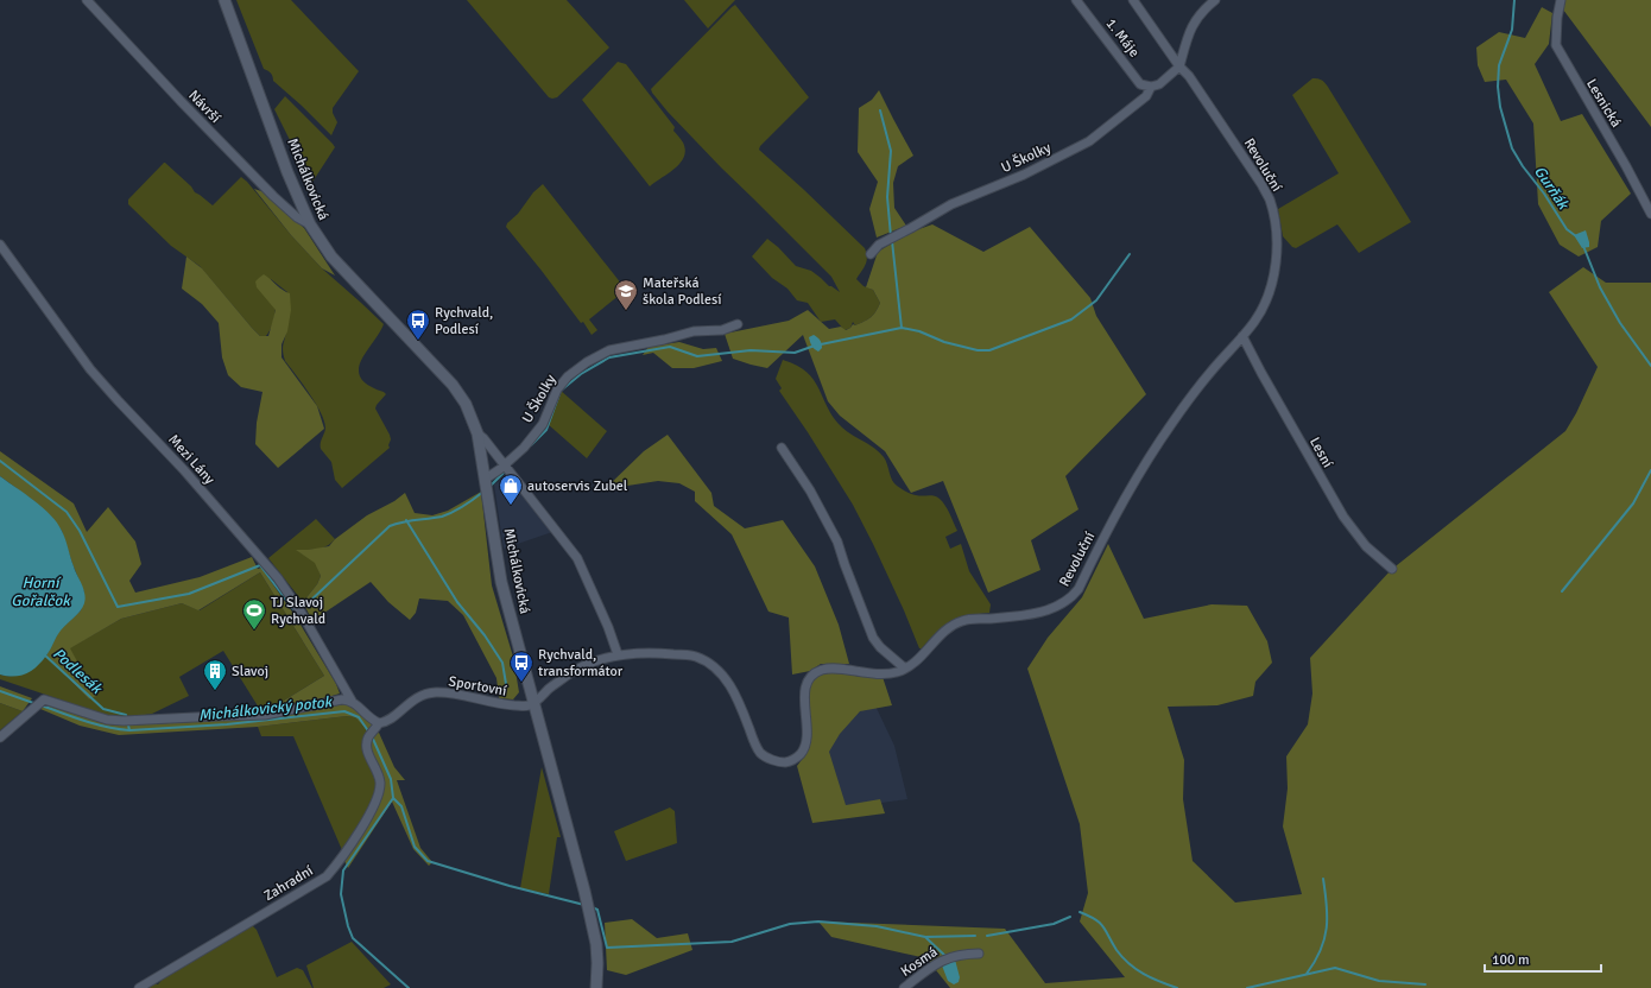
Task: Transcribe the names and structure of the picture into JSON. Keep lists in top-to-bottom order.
{
  "streets": {
    "street": [
      "1. Máje",
      "Lesnická",
      "Návrší",
      "U Školky",
      "Revoluční",
      "Michálkovická",
      "Lesní",
      "Mezi Lány",
      "Sportovní",
      "Zahradní",
      "Kosmá"
    ]
  },
  "crossings": [
    ["1. Máje", "U Školky"],
    ["Návrší", "Michálkovická"],
    ["U Školky", "Revoluční"],
    ["U Školky", "Michálkovická"],
    ["Revoluční", "Michálkovická"],
    ["Revoluční", "Lesní"],
    ["Revoluční", "Sportovní"],
    ["Michálkovická", "Sportovní"],
    ["Sportovní", "Zahradní"]
  ],
  "water": [
    "Gurňák",
    "Horní Gořalčok",
    "Podlesák",
    "Michálkovický potok"
  ],
  "places": {
    "school or university": ["Mateřská škola Podlesí"],
    "bus stop": ["Rychvald, Podlesí", "Rychvald, transformátor"],
    "shop": ["autoservis Zubel"],
    "sports": ["TJ Slavoj Rychvald"],
    "building": ["Slavoj"]
  },
  "scale_bar": "100 m"
}
